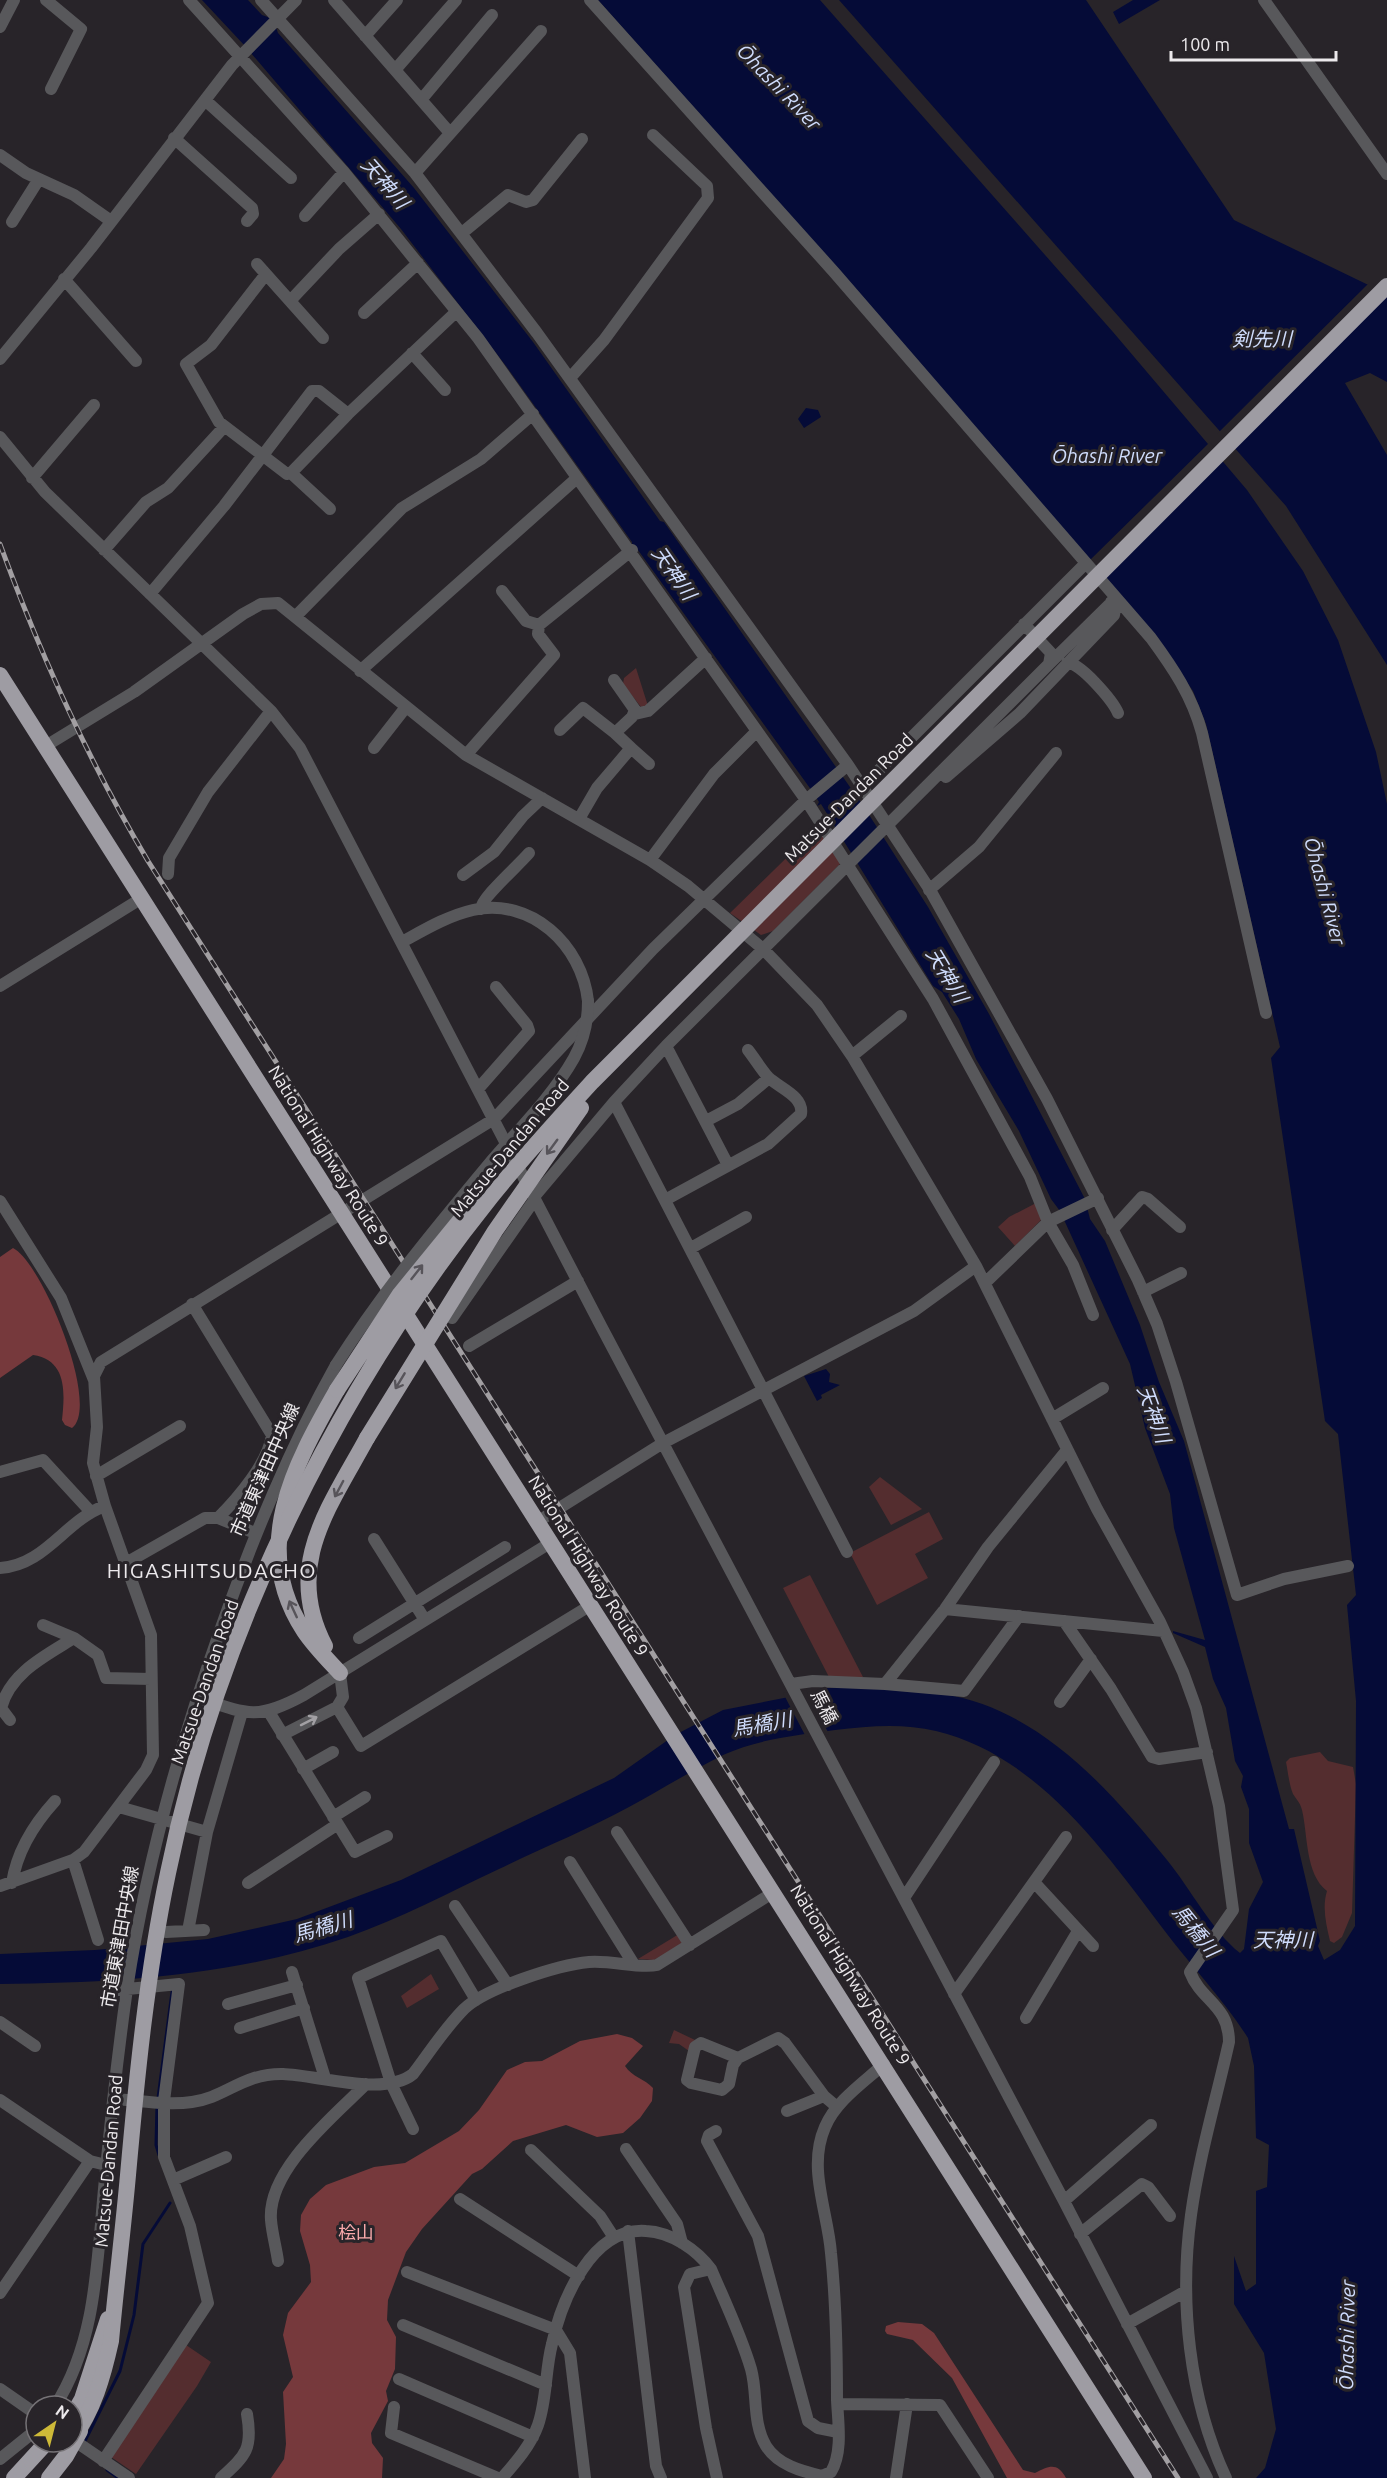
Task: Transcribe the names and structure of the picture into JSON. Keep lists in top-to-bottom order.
{
  "streets": {
    "highway": ["Matsue-Dandan Road", "National Highway Route 9"],
    "street": ["市道東津田中央線", "馬橋"]
  },
  "crossings": [
    ["市道東津田中央線", "馬橋"]
  ],
  "districts": ["HIGASHITSUDACHO"],
  "water": [
    "Ōhashi River",
    "天神川",
    "剣先川",
    "馬橋川"
  ],
  "parks": ["桧山"],
  "scale_bar": "100 m",
  "north": "top right"
}
